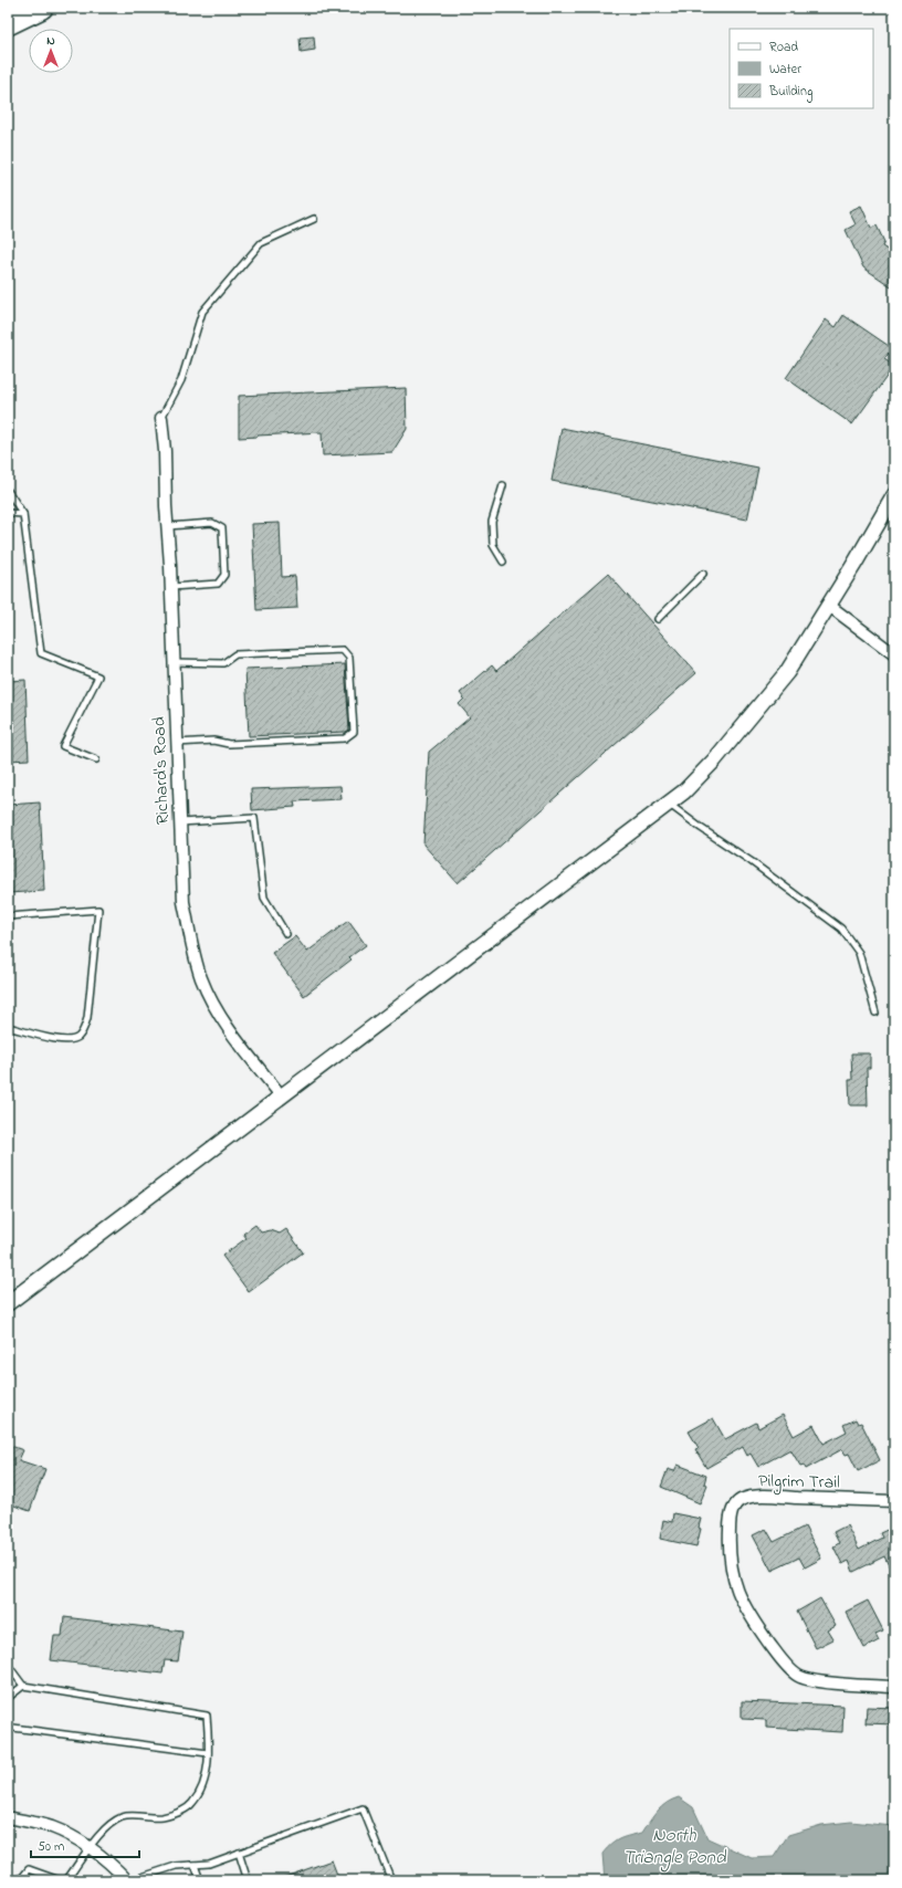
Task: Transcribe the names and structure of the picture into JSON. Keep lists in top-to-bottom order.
{
  "streets": {
    "street": ["Richard's Road", "Pilgrim Trail"]
  },
  "water": ["North Triangle Pond"],
  "legend": ["Road", "Water", "Building"],
  "scale_bar": "50 m",
  "north": "top"
}
